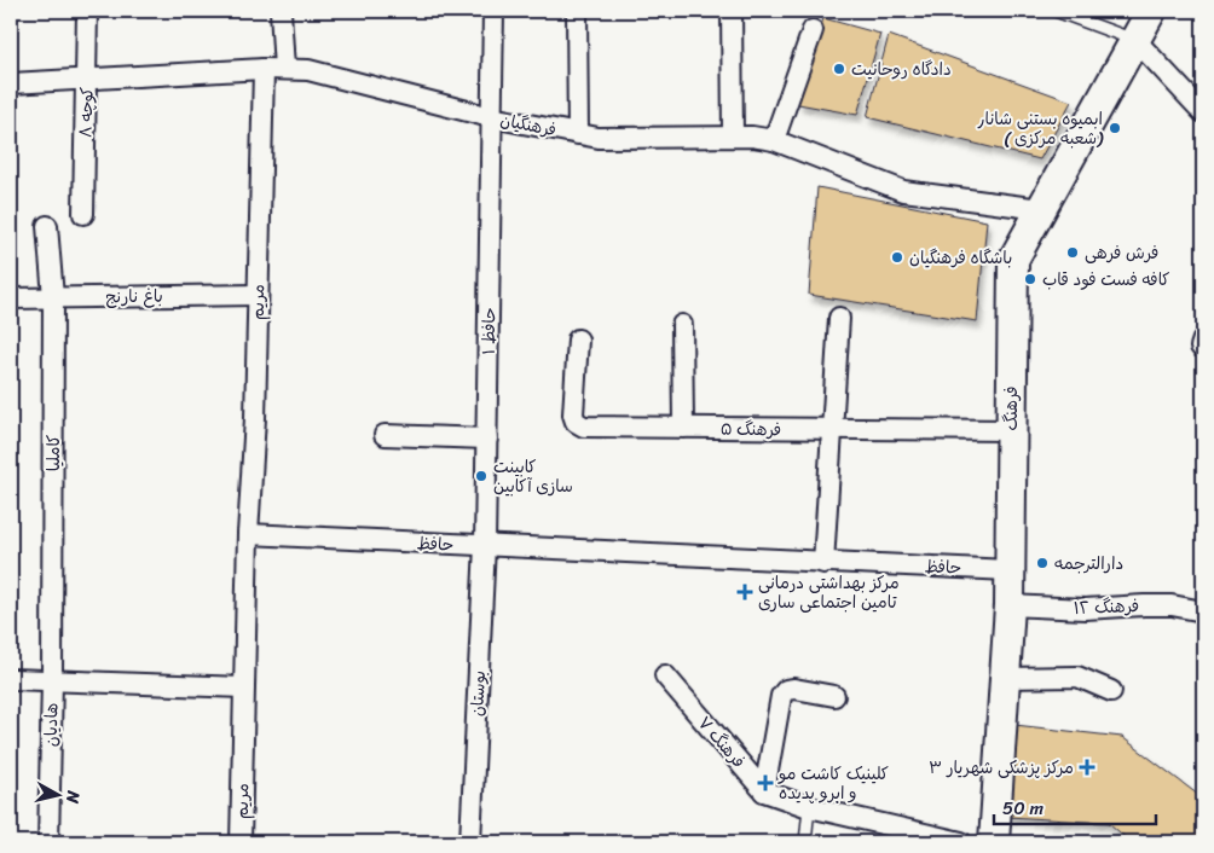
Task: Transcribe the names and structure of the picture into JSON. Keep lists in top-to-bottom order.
{
  "streets": {
    "main road": ["فرهنگ"],
    "street": [
      "کوچه ۸",
      "فرهنگیان",
      "باغ نارنج",
      "مریم",
      "حافظ ۱",
      "فرهنگ ۵",
      "کاملیا",
      "حافظ",
      "فرهنگ ١٢",
      "بوستان",
      "هادیان",
      "فرهنگ ۷"
    ]
  },
  "crossings": [
    ["کوچه ۸", "فرهنگیان"],
    ["فرهنگیان", "مریم"],
    ["فرهنگیان", "حافظ ۱"],
    ["فرهنگیان", "فرهنگ"],
    ["باغ نارنج", "مریم"],
    ["باغ نارنج", "کاملیا"],
    ["مریم", "حافظ"],
    ["حافظ ۱", "حافظ"],
    ["حافظ ۱", "بوستان"],
    ["فرهنگ", "فرهنگ ۵"],
    ["فرهنگ", "حافظ"],
    ["فرهنگ", "فرهنگ ١٢"],
    ["کاملیا", "هادیان"],
    ["حافظ", "بوستان"]
  ],
  "places": {
    "other": [
      "دادگاه روحانیت",
      "ابمیوه بستنی شانار ( شعبه مرکزی)",
      "فرش فرهی",
      "باشگاه فرهنگیان",
      "کافه فست فود قاب",
      "کابینت سازی آکابین",
      "دارالترجمه"
    ],
    "health": ["مرکز بهداشتی درمانی تامین اجتماعی ساری", "مرکز پزشکی شهریار ۳", "کلینیک کاشت مو و ابرو پدیده"]
  },
  "scale_bar": "50 m",
  "north": "right"
}
